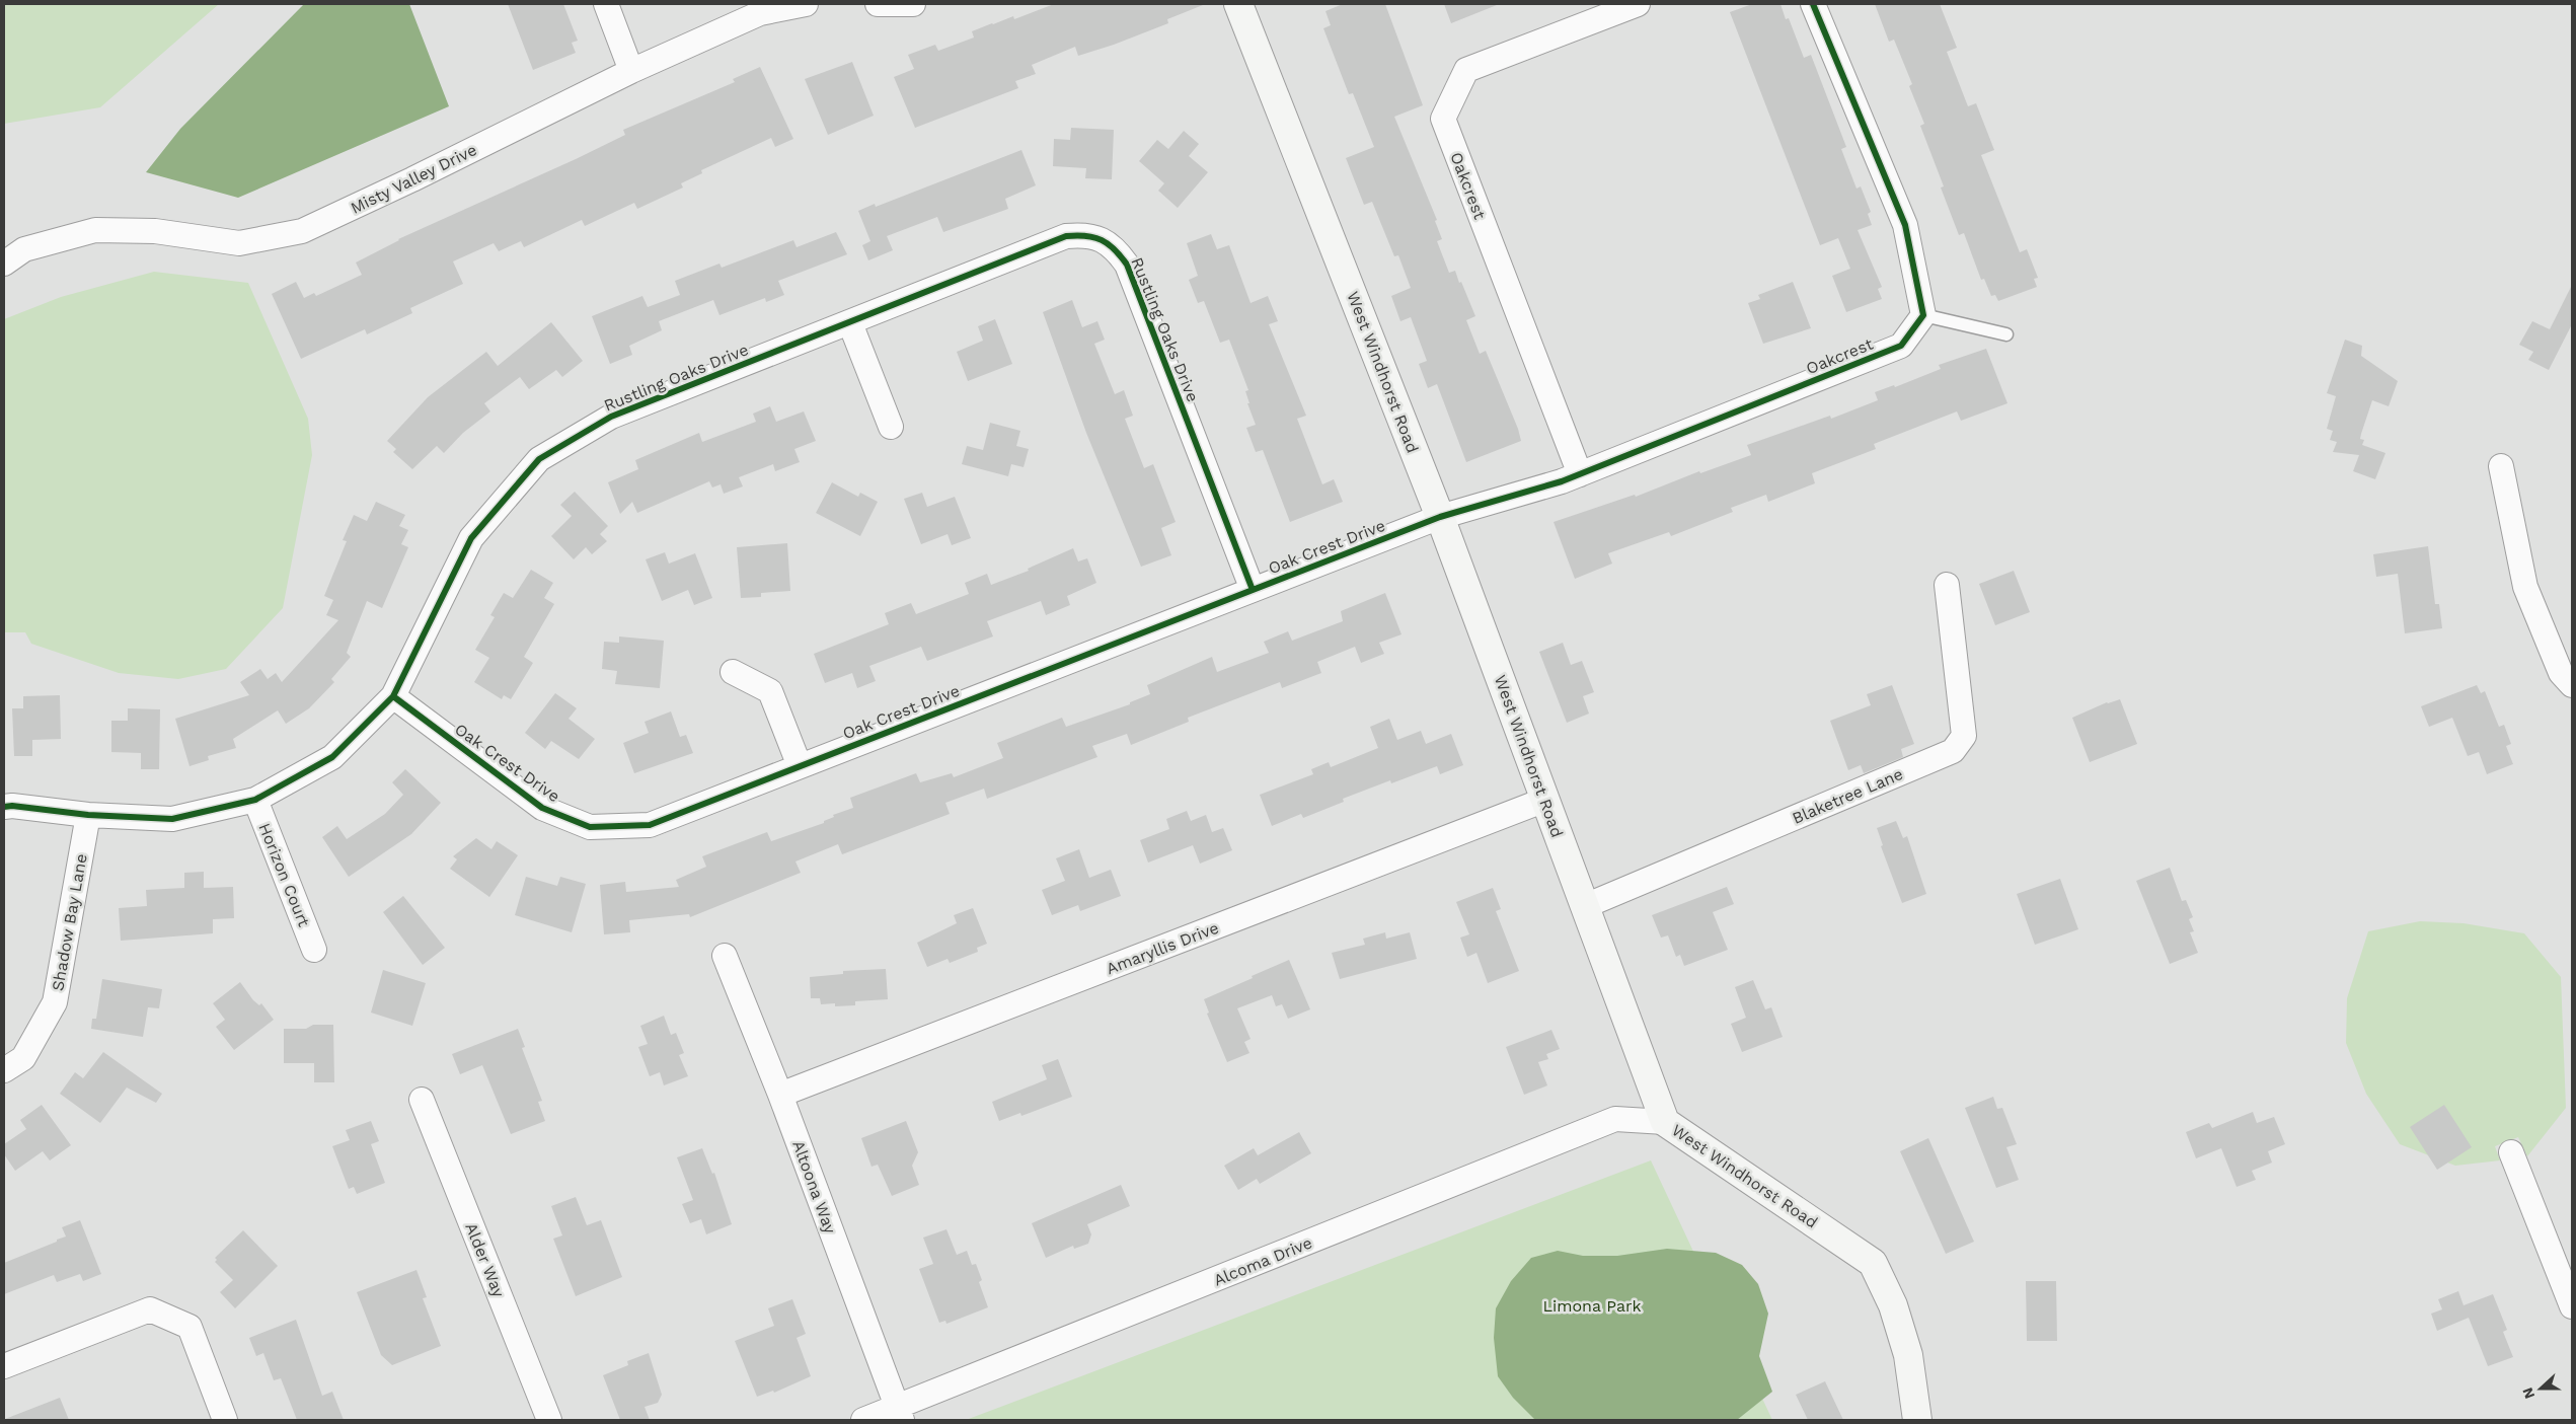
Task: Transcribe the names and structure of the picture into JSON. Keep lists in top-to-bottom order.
{
  "streets": {
    "street": [
      "Misty Valley Drive",
      "Oakcrest",
      "Rustling Oaks Drive",
      "West Windhorst Road",
      "Oak Crest Drive",
      "Blaketree Lane",
      "Horizon Court",
      "Shadow Bay Lane",
      "Amaryllis Drive",
      "Altoona Way",
      "Alder Way",
      "Alcoma Drive"
    ]
  },
  "crossings": [
    ["Oakcrest", "West Windhorst Road"],
    ["Oakcrest", "Oak Crest Drive"],
    ["Rustling Oaks Drive", "Oak Crest Drive"],
    ["Rustling Oaks Drive", "Horizon Court"],
    ["Rustling Oaks Drive", "Shadow Bay Lane"],
    ["West Windhorst Road", "Oak Crest Drive"],
    ["West Windhorst Road", "Blaketree Lane"],
    ["West Windhorst Road", "Amaryllis Drive"],
    ["West Windhorst Road", "Alcoma Drive"],
    ["Amaryllis Drive", "Altoona Way"],
    ["Altoona Way", "Alcoma Drive"]
  ],
  "parks": ["Limona Park"],
  "north": "left"
}
